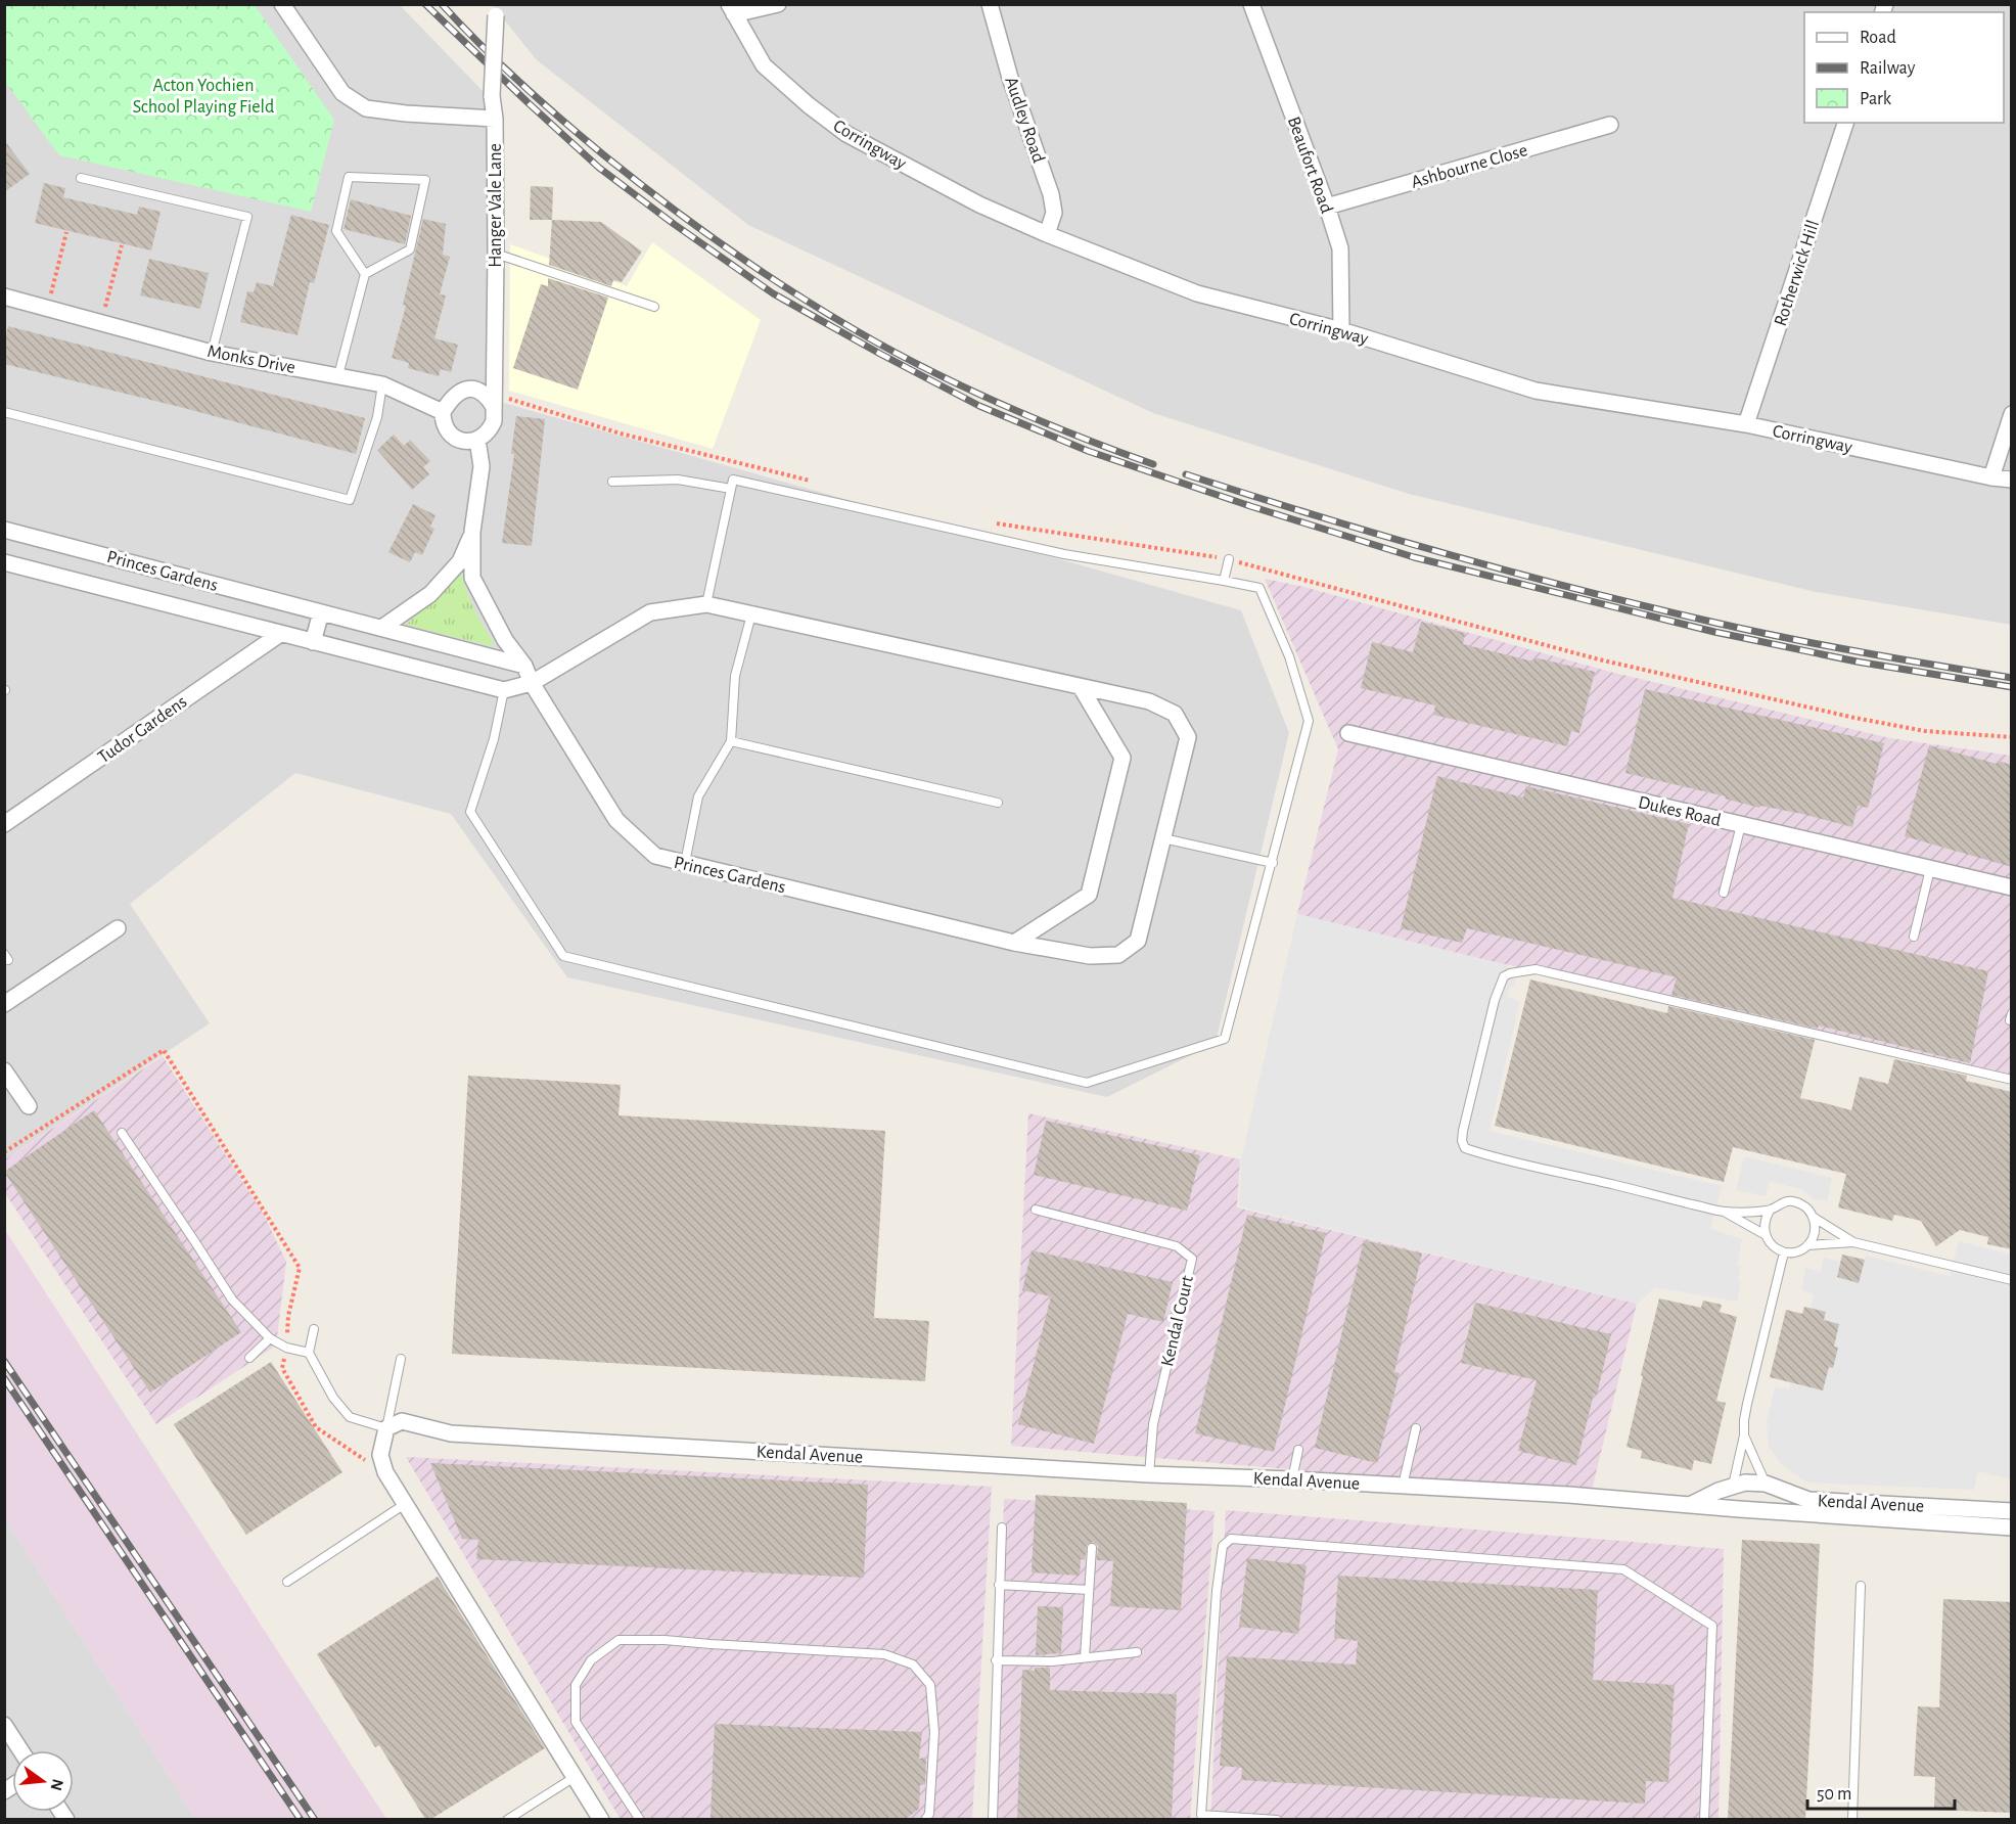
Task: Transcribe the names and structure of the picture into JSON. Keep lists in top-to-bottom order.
{
  "streets": {
    "street": [
      "Audley Road",
      "Corringway",
      "Beaufort Road",
      "Ashbourne Close",
      "Hanger Vale Lane",
      "Rotherwick Hill",
      "Monks Drive",
      "Princes Gardens",
      "Tudor Gardens",
      "Dukes Road",
      "Kendal Avenue"
    ],
    "lane": ["Kendal Court"]
  },
  "crossings": [
    ["Audley Road", "Corringway"],
    ["Corringway", "Beaufort Road"],
    ["Corringway", "Rotherwick Hill"],
    ["Beaufort Road", "Ashbourne Close"],
    ["Hanger Vale Lane", "Monks Drive"],
    ["Princes Gardens", "Tudor Gardens"],
    ["Kendal Court", "Kendal Avenue"]
  ],
  "parks": ["Acton Yochien School Playing Field"],
  "legend": ["Road", "Railway", "Park"],
  "scale_bar": "50 m",
  "north": "right"
}
